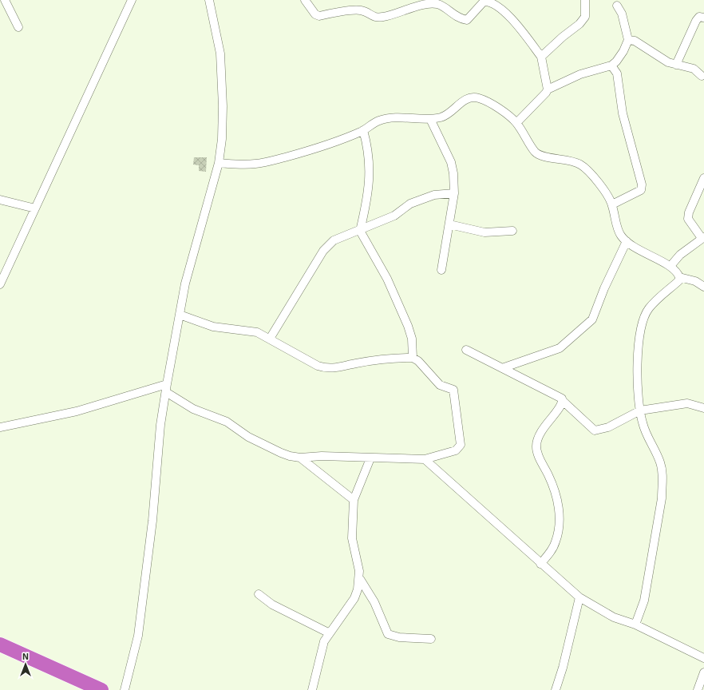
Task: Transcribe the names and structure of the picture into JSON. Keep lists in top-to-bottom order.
{
  "north": "top"
}
